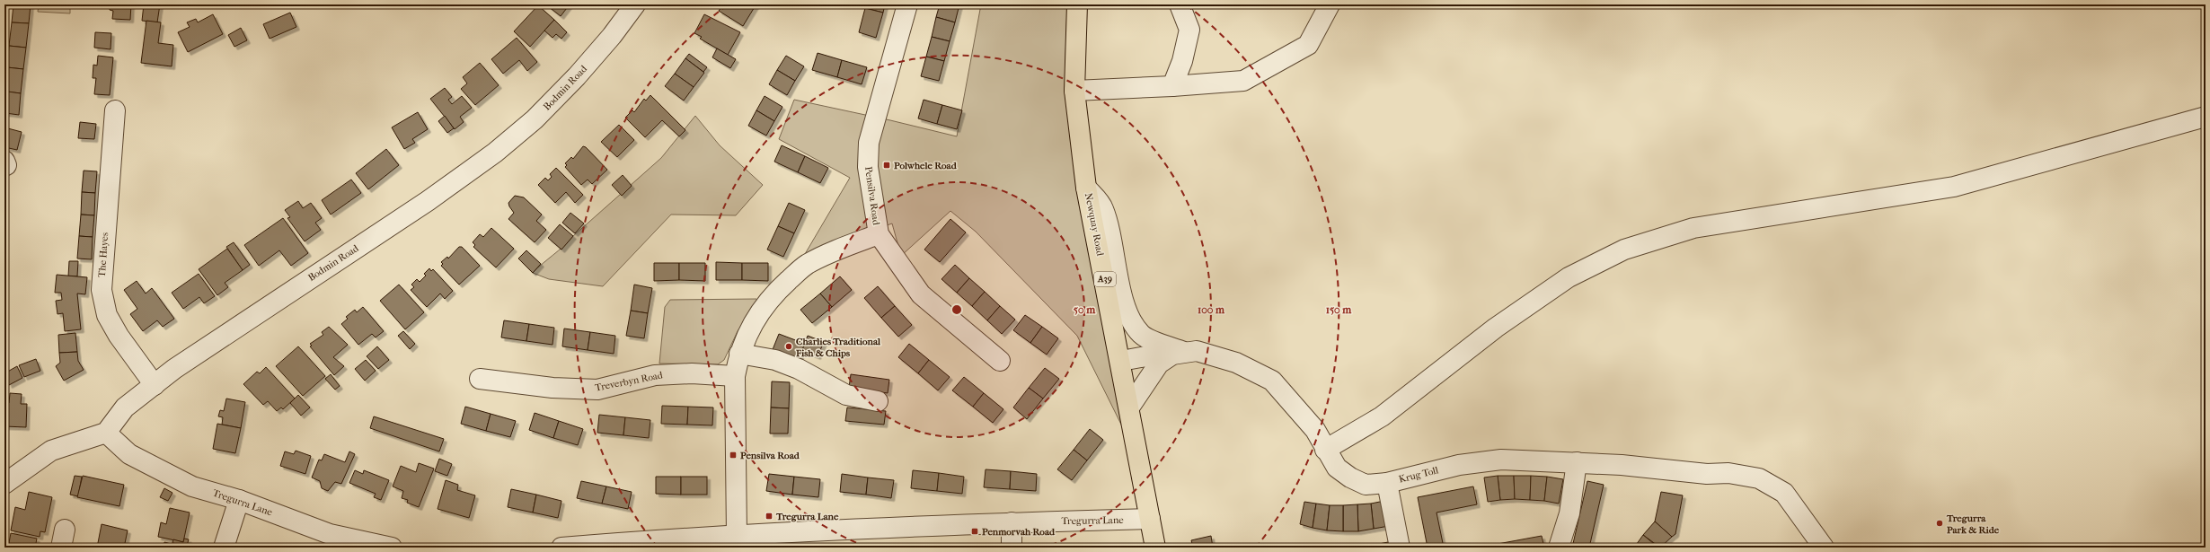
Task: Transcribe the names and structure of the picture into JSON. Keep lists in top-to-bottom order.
{
  "streets": {
    "highway": ["Newquay Road", "A39"],
    "street": [
      "Bodmin Road",
      "Pensilva Road",
      "The Hayes",
      "Treverbyn Road",
      "Krug Toll",
      "Tregurra Lane"
    ]
  },
  "crossings": [
    ["Bodmin Road", "The Hayes"],
    ["Bodmin Road", "Tregurra Lane"],
    ["Pensilva Road", "Treverbyn Road"],
    ["Pensilva Road", "Tregurra Lane"],
    ["Newquay Road", "Krug Toll"],
    ["Newquay Road", "Tregurra Lane"]
  ],
  "places": {
    "transit": [
      "Polwhele Road",
      "Pensilva Road",
      "Tregurra Lane",
      "Penmorvah Road"
    ],
    "other": ["Charlies Traditional Fish & Chips", "Tregurra Park & Ride"]
  },
  "rings": ["50 m", "100 m", "150 m"]
}
